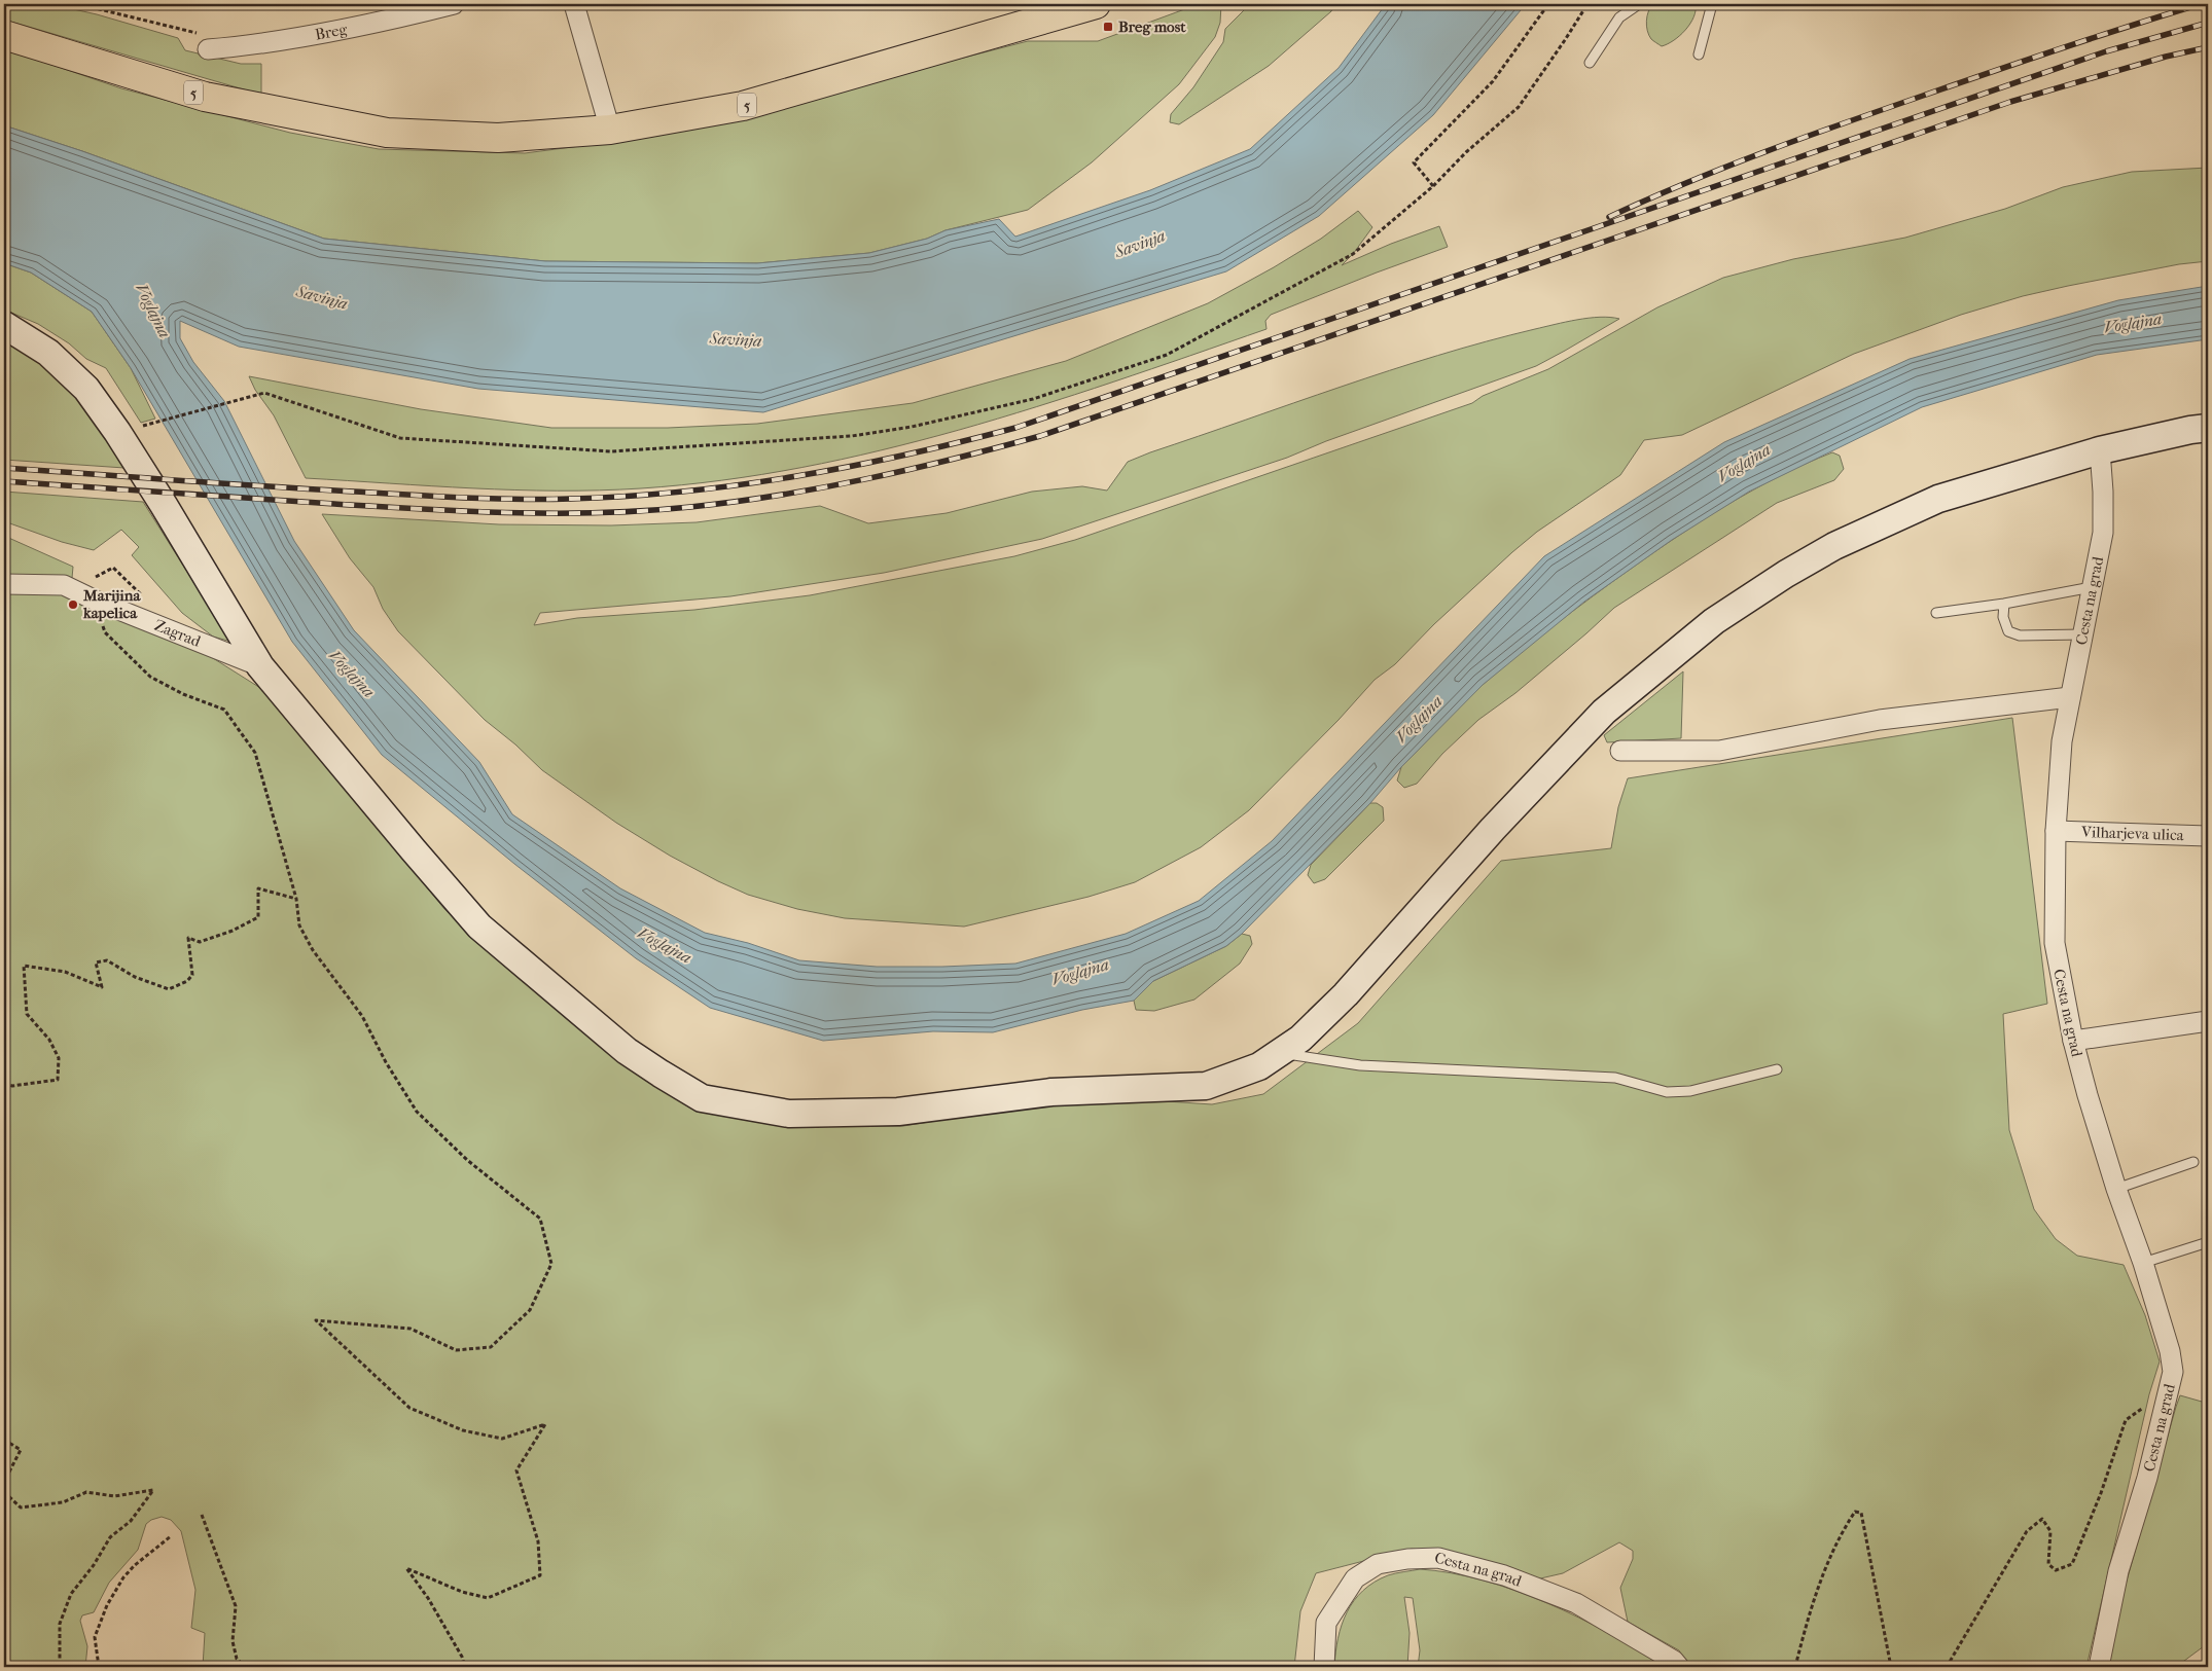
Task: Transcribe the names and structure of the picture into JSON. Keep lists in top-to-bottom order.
{
  "streets": {
    "main road": ["5"],
    "street": [
      "Breg",
      "Cesta na grad",
      "Zagrad",
      "Vilharjeva ulica"
    ]
  },
  "crossings": [
    ["Cesta na grad", "Vilharjeva ulica"]
  ],
  "water": ["Savinja", "Voglajna"],
  "places": {
    "transit": ["Breg most"],
    "other": ["Marijina kapelica"]
  }
}
